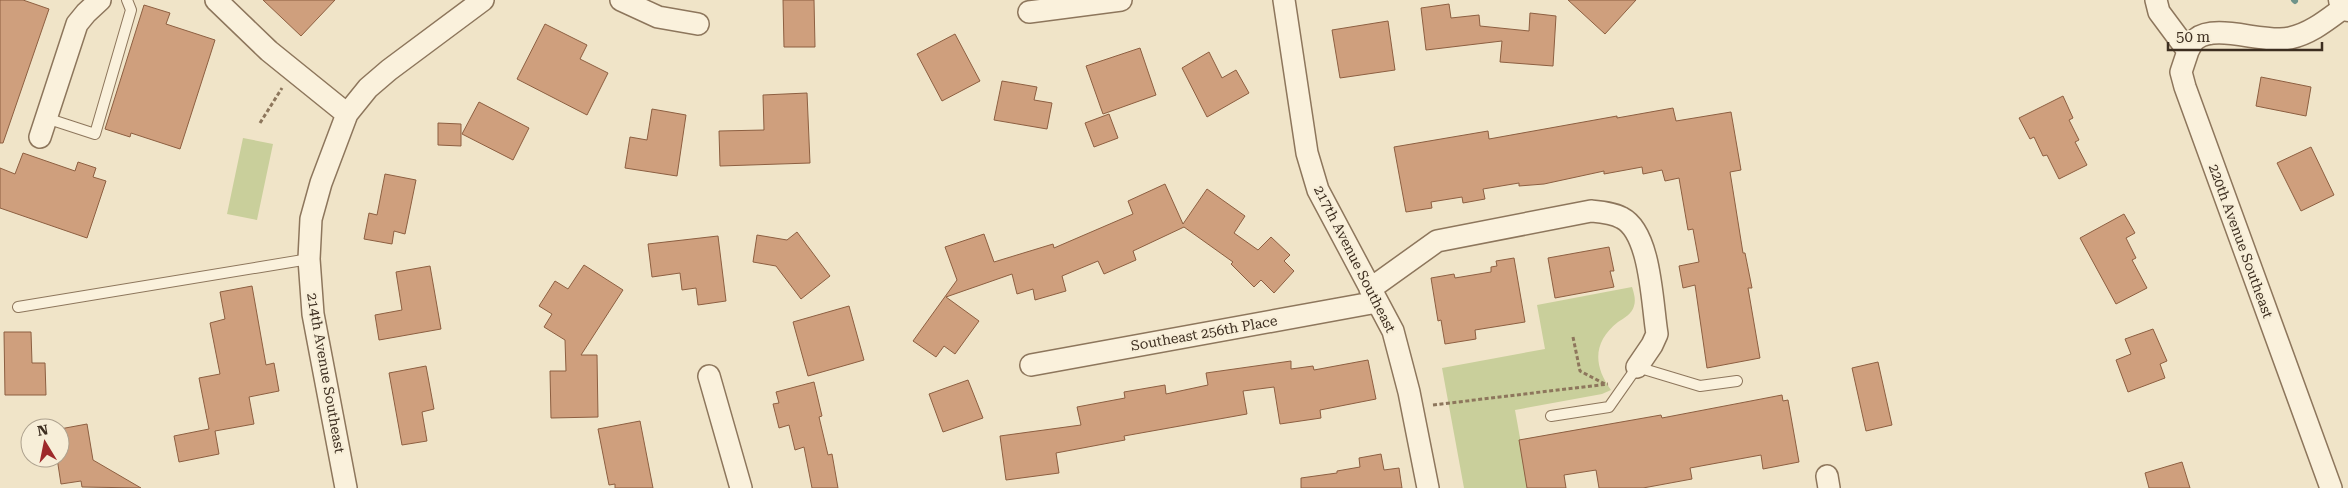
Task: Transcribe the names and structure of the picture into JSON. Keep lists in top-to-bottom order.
{
  "streets": {
    "street": [
      "220th Avenue Southeast",
      "217th Avenue Southeast",
      "Southeast 256th Place",
      "214th Avenue Southeast"
    ]
  },
  "crossings": [
    ["217th Avenue Southeast", "Southeast 256th Place"]
  ],
  "scale_bar": "50 m",
  "north": "top"
}
